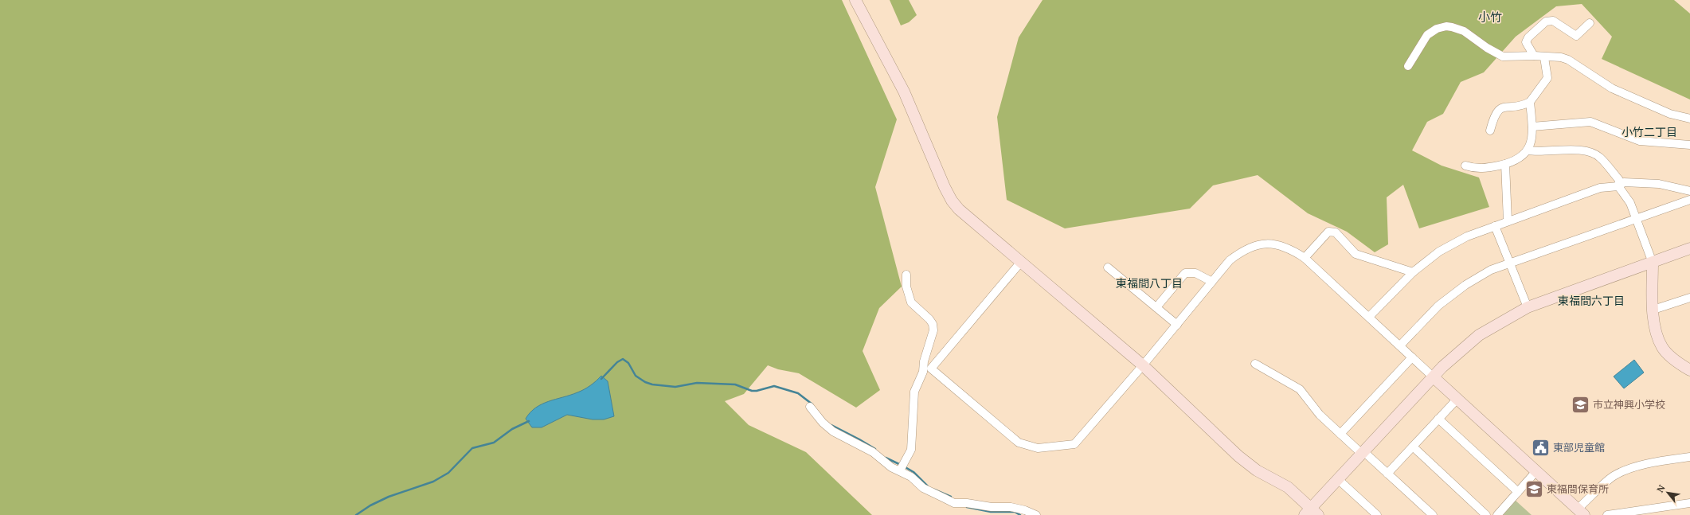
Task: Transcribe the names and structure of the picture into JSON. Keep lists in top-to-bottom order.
{
  "districts": [
    "小竹",
    "小竹二丁目",
    "東福間八丁目",
    "東福間六丁目"
  ],
  "places": {
    "school or university": ["市立神興小学校", "東福間保育所"],
    "public building": ["東部児童館"]
  },
  "north": "top left"
}
